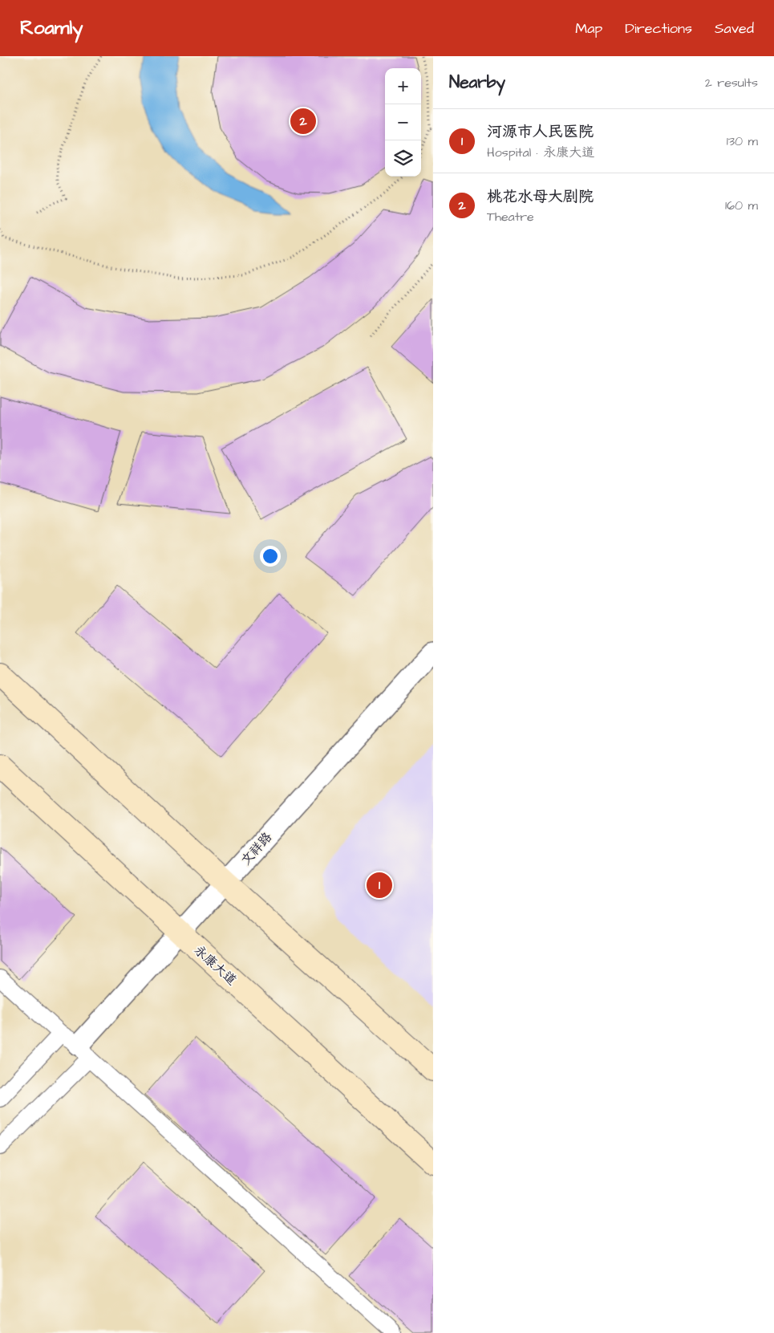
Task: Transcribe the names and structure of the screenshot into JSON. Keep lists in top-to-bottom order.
{
  "streets": {
    "main road": ["永康大道"],
    "street": ["文祥路"]
  },
  "crossings": [
    ["文祥路", "永康大道"]
  ],
  "page": {
    "header": "Roamly",
    "nav": ["Map", "Directions", "Saved"],
    "heading": ["Nearby", "2 results"],
    "map_buttons": ["+", "−"],
    "pins": ["2", "1"],
    "list": [
      {
        "mark": "1",
        "name": "河源市人民医院",
        "note": "Hospital · 永康大道",
        "value": "130 m"
      },
      {
        "mark": "2",
        "name": "桃花水母大剧院",
        "note": "Theatre",
        "value": "160 m"
      }
    ]
  }
}
